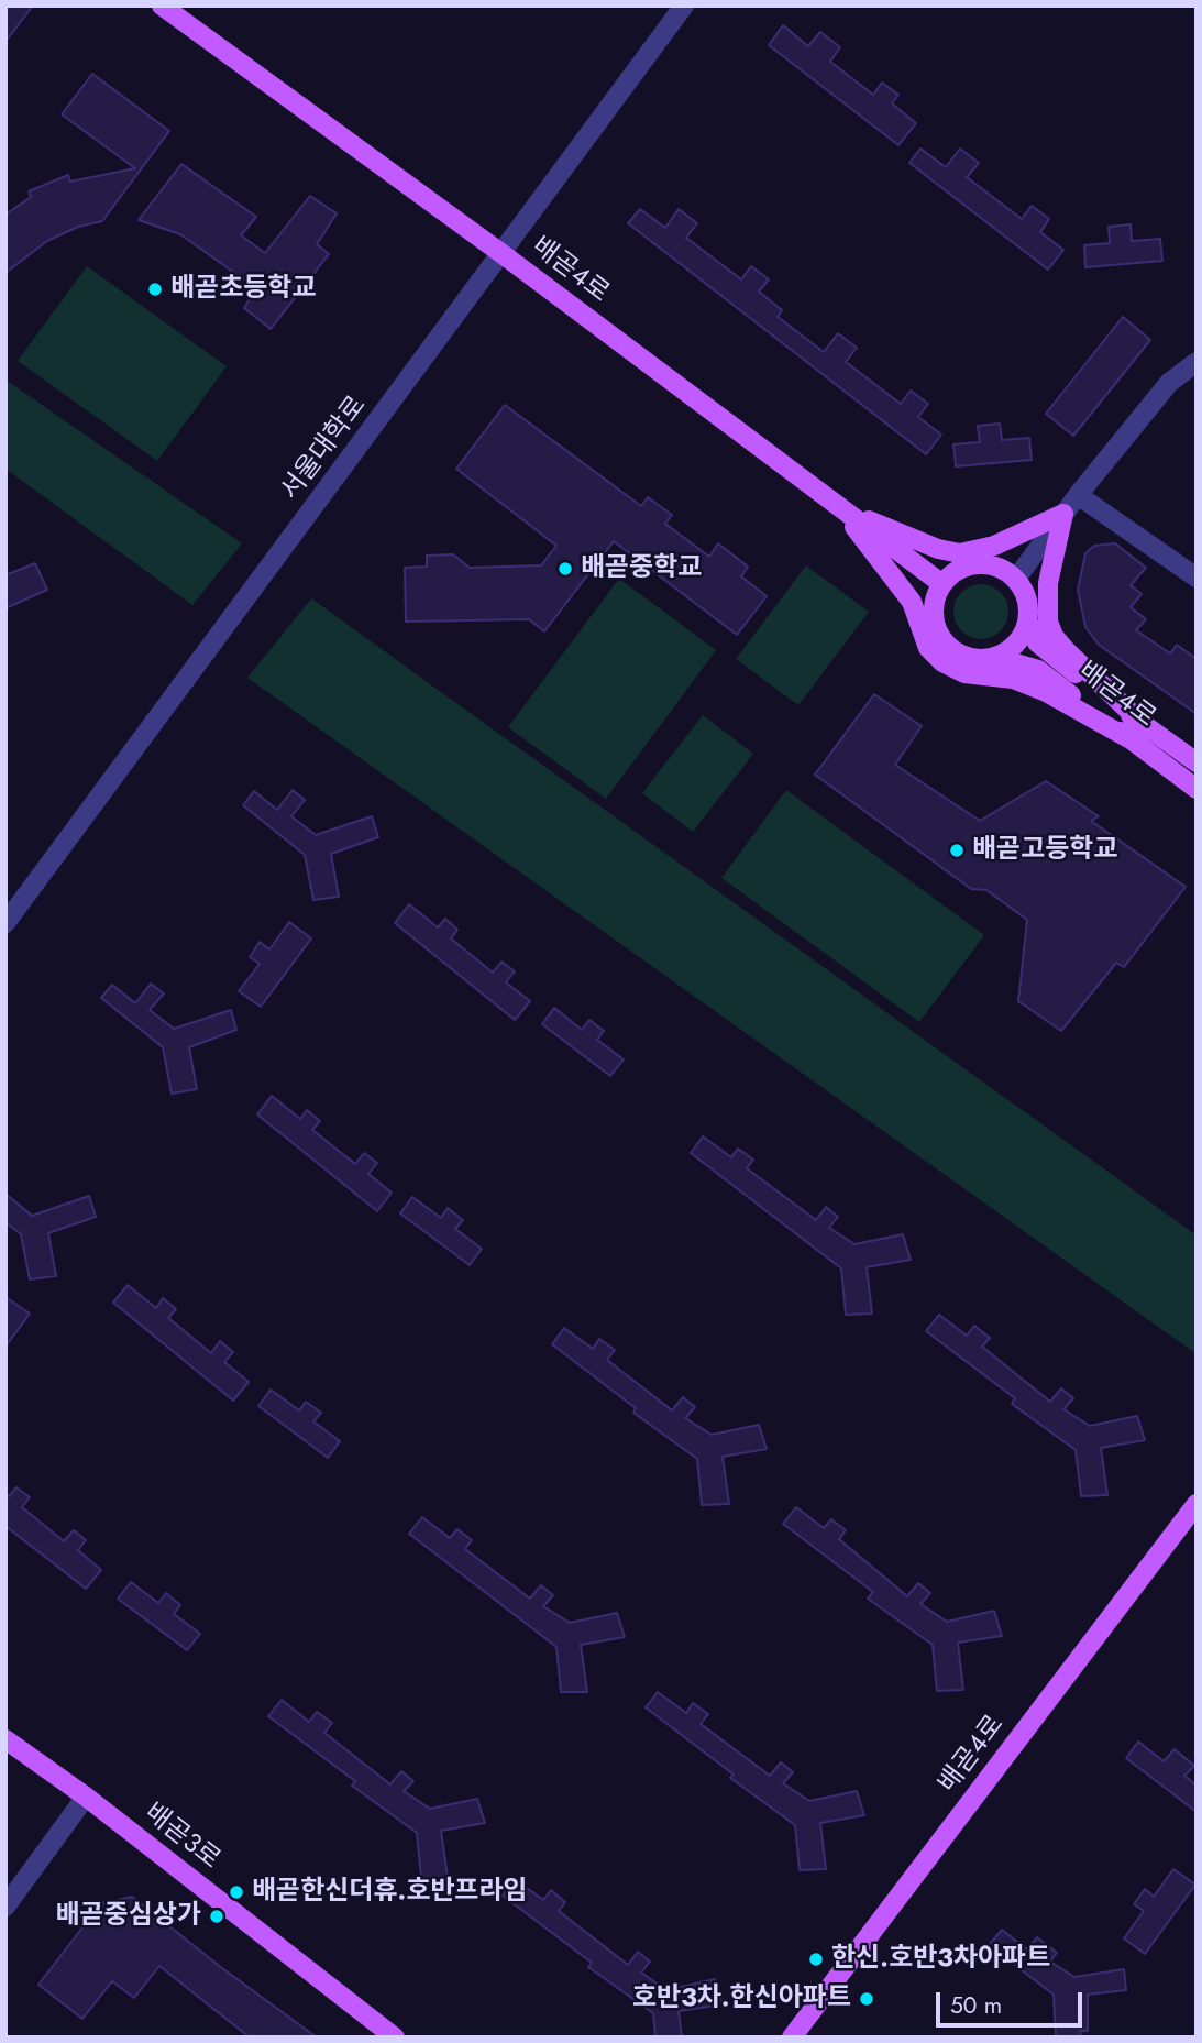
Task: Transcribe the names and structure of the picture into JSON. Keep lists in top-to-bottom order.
{
  "streets": {
    "main road": ["배곧4로", "배곧3로"],
    "street": ["서울대학로"]
  },
  "crossings": [
    ["배곧4로", "서울대학로"]
  ],
  "places": [
    "배곧초등학교",
    "배곧중학교",
    "배곧고등학교",
    "배곧한신더휴.호반프라임",
    "배곧중심상가",
    "한신.호반3차아파트",
    "호반3차.한신아파트"
  ],
  "scale_bar": "50 m"
}
